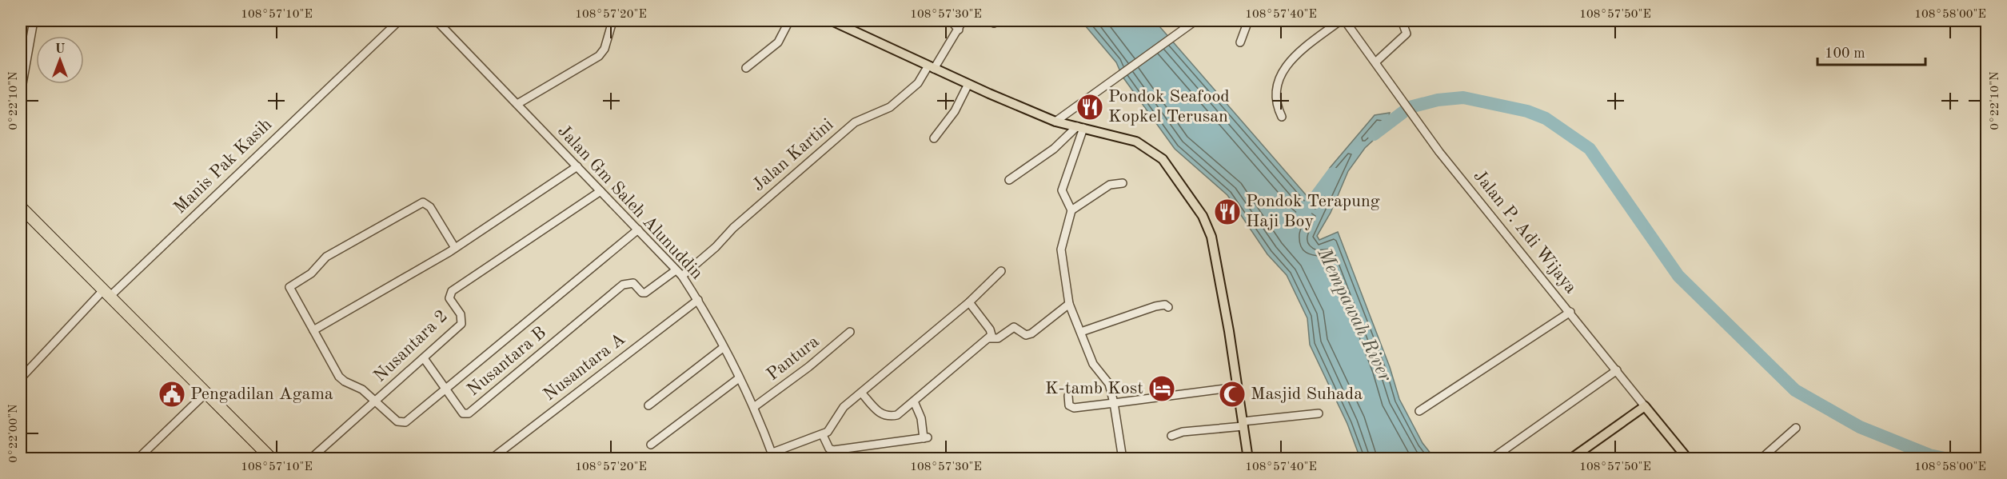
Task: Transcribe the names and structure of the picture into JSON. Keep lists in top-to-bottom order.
{
  "streets": {
    "main road": ["Jalan P. Adi Wijaya"],
    "street": [
      "Jalan Kartini",
      "Manis Pak Kasih",
      "Jalan Gm Saleh Alunuddin",
      "Nusantara 2",
      "Pantura",
      "Nusantara B",
      "Nusantara A"
    ]
  },
  "crossings": [
    ["Jalan Kartini", "Jalan Gm Saleh Alunuddin"],
    ["Jalan Gm Saleh Alunuddin", "Nusantara 2"],
    ["Jalan Gm Saleh Alunuddin", "Pantura"],
    ["Jalan Gm Saleh Alunuddin", "Nusantara B"],
    ["Jalan Gm Saleh Alunuddin", "Nusantara A"]
  ],
  "water": ["Mempawah River"],
  "places": {
    "restaurant": ["Pondok Seafood Kopkel Terusan", "Pondok Terapung Haji Boy"],
    "hotel": ["K-tamb Kost"],
    "public building": ["Pengadilan Agama"],
    "mosque": ["Masjid Suhada"]
  },
  "scale_bar": "100 m",
  "north": "top",
  "coordinates": [
    "108°57'10\"E",
    "108°57'20\"E",
    "108°57'30\"E",
    "108°57'40\"E",
    "108°57'50\"E",
    "108°58'00\"E",
    "0°22'10\"N",
    "0°22'00\"N"
  ]
}
